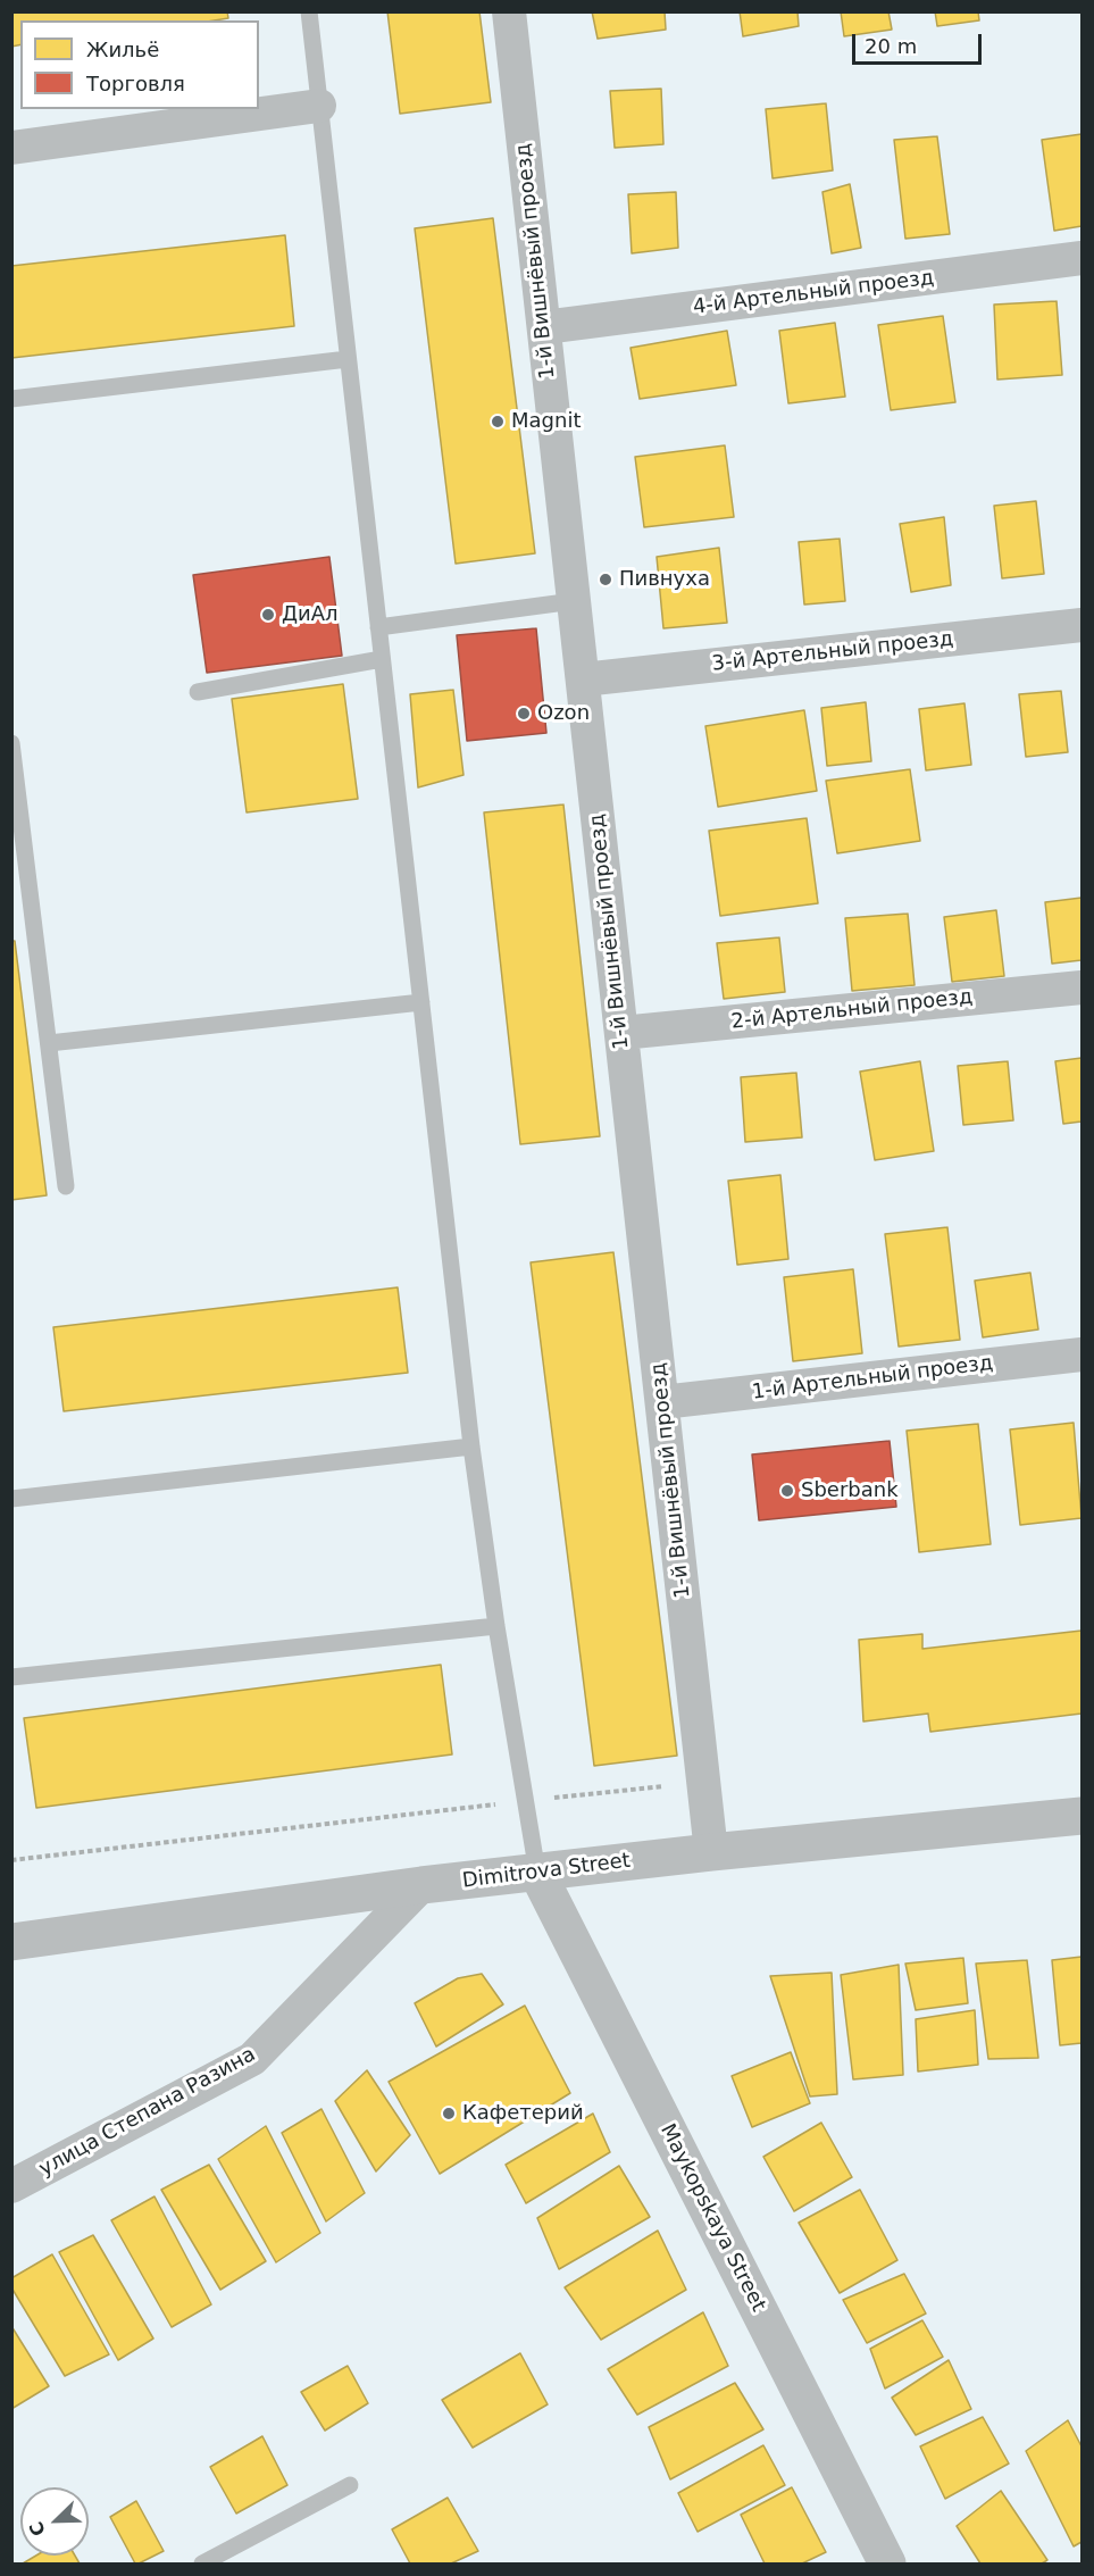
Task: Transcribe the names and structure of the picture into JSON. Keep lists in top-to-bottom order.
{
  "streets": {
    "street": [
      "1-й Вишнёвый проезд",
      "4-й Артельный проезд",
      "3-й Артельный проезд",
      "2-й Артельный проезд",
      "1-й Артельный проезд",
      "Dimitrova Street",
      "улица Степана Разина",
      "Maykopskaya Street"
    ]
  },
  "crossings": [
    ["1-й Вишнёвый проезд", "4-й Артельный проезд"],
    ["1-й Вишнёвый проезд", "3-й Артельный проезд"],
    ["1-й Вишнёвый проезд", "2-й Артельный проезд"],
    ["1-й Вишнёвый проезд", "1-й Артельный проезд"],
    ["1-й Вишнёвый проезд", "Dimitrova Street"],
    ["Dimitrova Street", "улица Степана Разина"],
    ["Dimitrova Street", "Maykopskaya Street"]
  ],
  "places": [
    "Magnit",
    "Пивнуха",
    "ДиАл",
    "Ozon",
    "Sberbank",
    "Кафетерий"
  ],
  "legend": ["Жильё", "Торговля"],
  "scale_bar": "20 m",
  "north": "bottom left"
}
